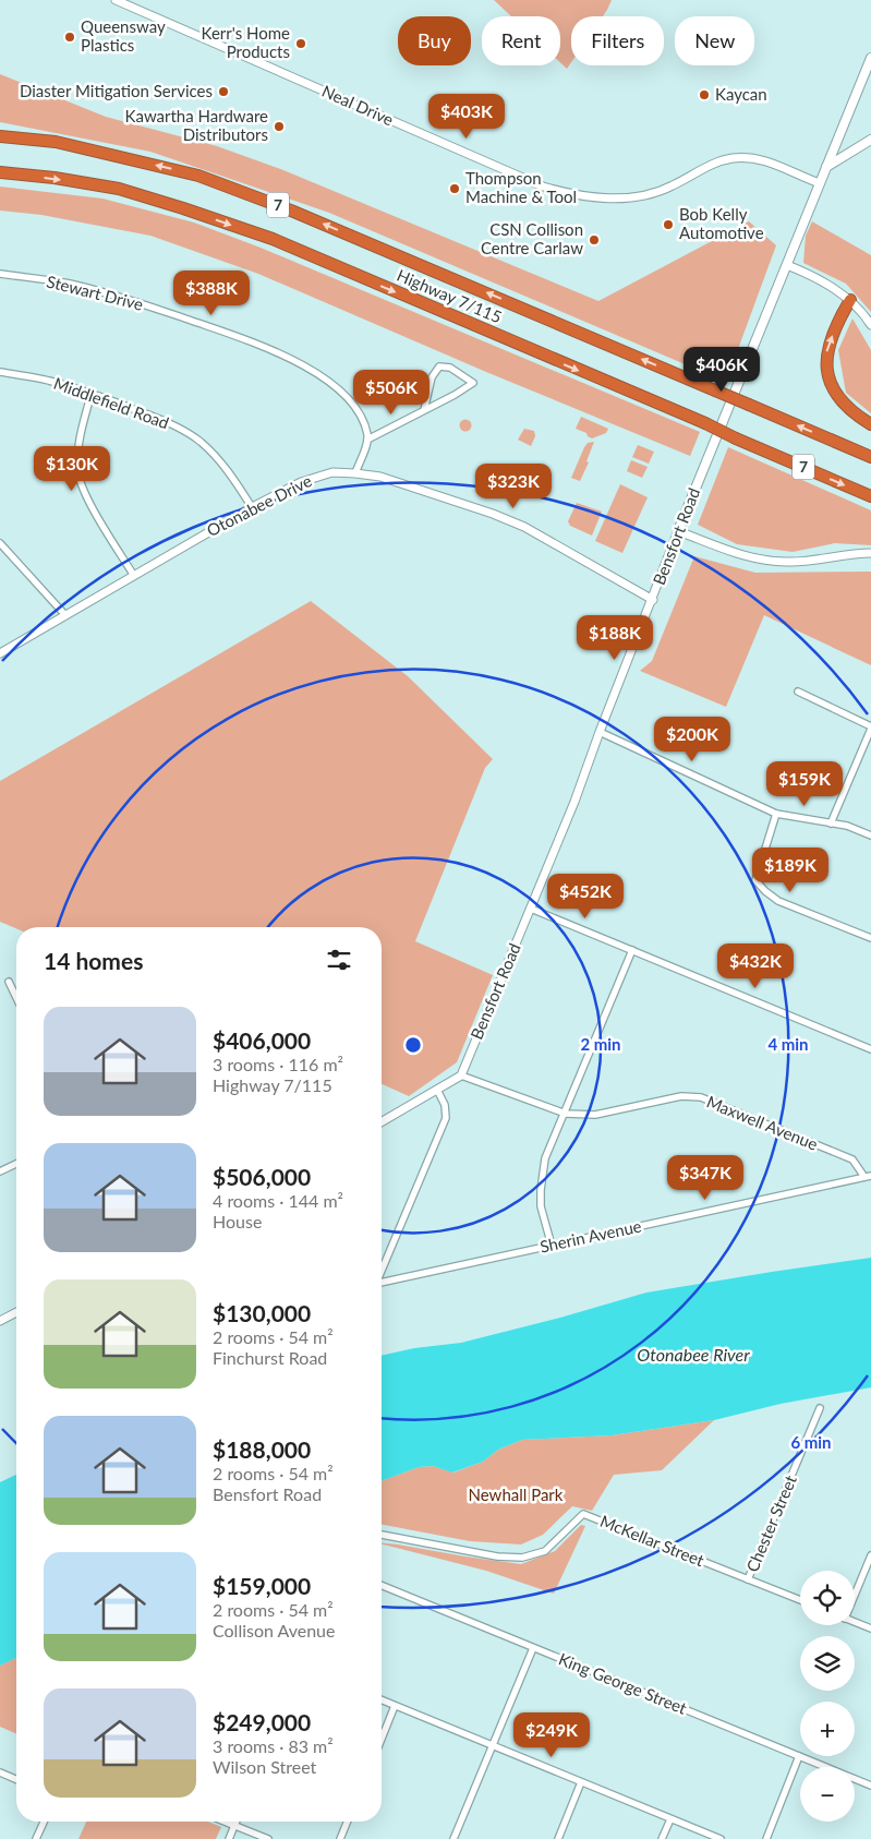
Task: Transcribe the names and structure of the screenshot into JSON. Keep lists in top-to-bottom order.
{
  "streets": {
    "highway": ["7", "Highway 7/115"],
    "main road": ["Bensfort Road"],
    "street": [
      "Neal Drive",
      "Stewart Drive",
      "Middlefield Road",
      "Otonabee Drive",
      "Maxwell Avenue",
      "Sherin Avenue",
      "Chester Street",
      "McKellar Street",
      "King George Street"
    ]
  },
  "crossings": [
    ["Neal Drive", "Bensfort Road"],
    ["Middlefield Road", "Otonabee Drive"],
    ["Otonabee Drive", "Bensfort Road"],
    ["Bensfort Road", "Maxwell Avenue"],
    ["Maxwell Avenue", "Sherin Avenue"],
    ["Chester Street", "McKellar Street"]
  ],
  "water": ["Otonabee River"],
  "parks": ["Newhall Park"],
  "places": [
    "Queensway Plastics",
    "Kerr's Home Products",
    "Diaster Mitigation Services",
    "Kaycan",
    "Kawartha Hardware Distributors",
    "Thompson Machine & Tool",
    "Bob Kelly Automotive",
    "CSN Collison Centre Carlaw"
  ],
  "page": {
    "chip": [
      "Buy",
      "Rent",
      "Filters",
      "New"
    ],
    "price": [
      "$403K",
      "$388K",
      "$406K",
      "$506K",
      "$130K",
      "$323K",
      "$188K",
      "$200K",
      "$159K",
      "$189K",
      "$452K",
      "$432K",
      "$347K",
      "$249K"
    ],
    "heading": "14 homes",
    "list": [
      {
        "name": "$406,000",
        "note": "3 rooms · 116 m² · Highway 7/115"
      },
      {
        "name": "$506,000",
        "note": "4 rooms · 144 m² · House"
      },
      {
        "name": "$130,000",
        "note": "2 rooms · 54 m² · Finchurst Road"
      },
      {
        "name": "$188,000",
        "note": "2 rooms · 54 m² · Bensfort Road"
      },
      {
        "name": "$159,000",
        "note": "2 rooms · 54 m² · Collison Avenue"
      },
      {
        "name": "$249,000",
        "note": "3 rooms · 83 m² · Wilson Street"
      }
    ],
    "map_buttons": ["+", "−"]
  },
  "rings": ["2 min", "4 min", "6 min"]
}
